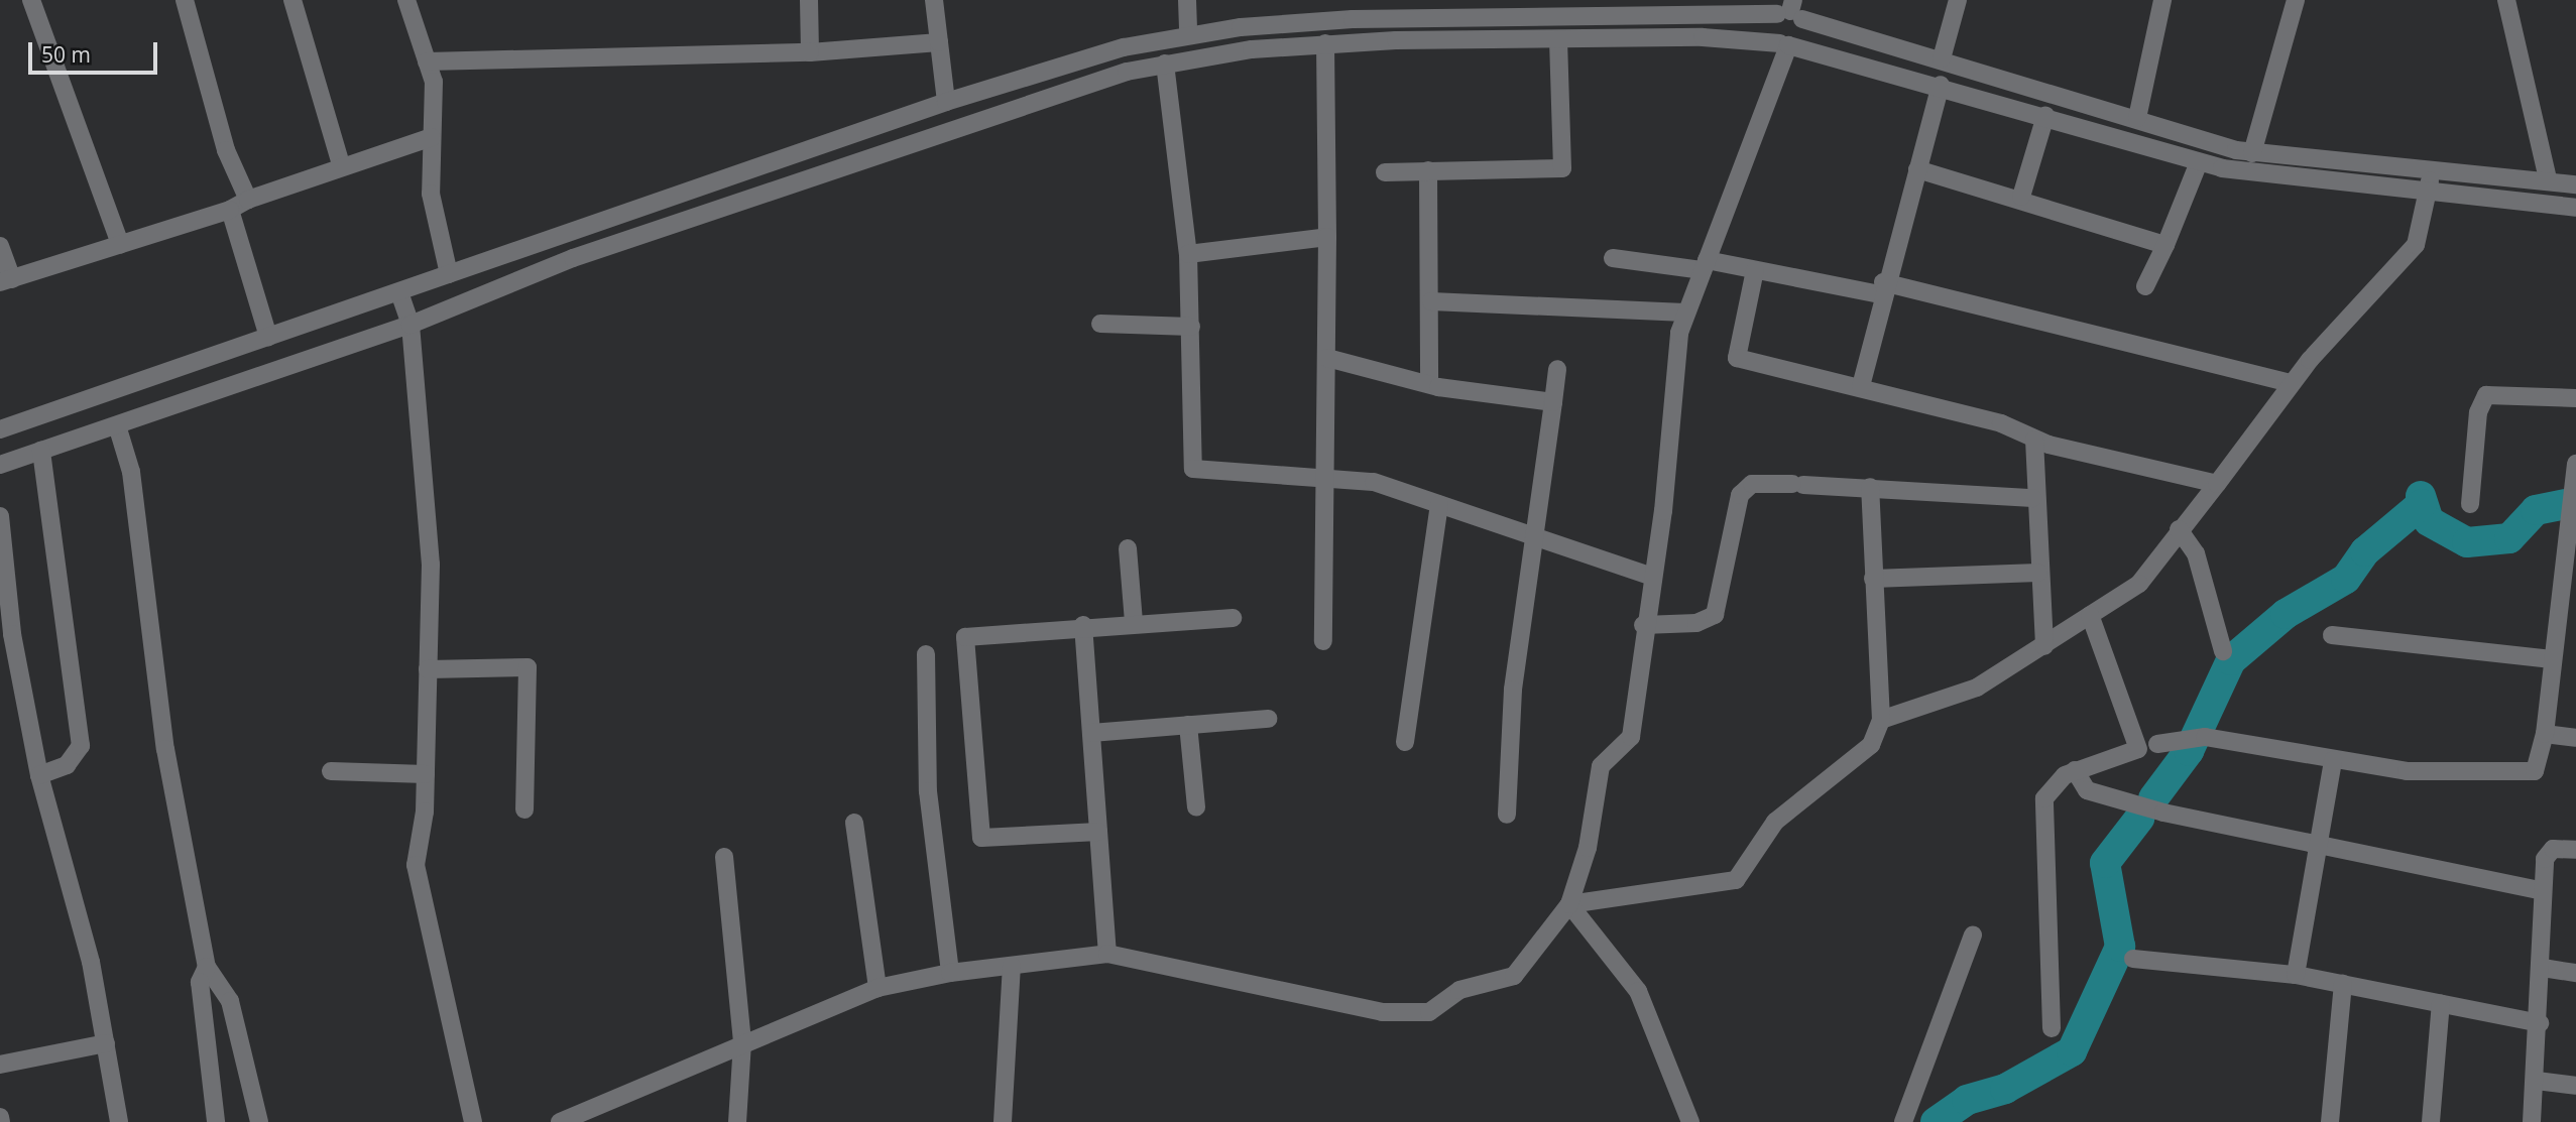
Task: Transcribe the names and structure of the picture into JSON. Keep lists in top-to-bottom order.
{
  "scale_bar": "50 m"
}
